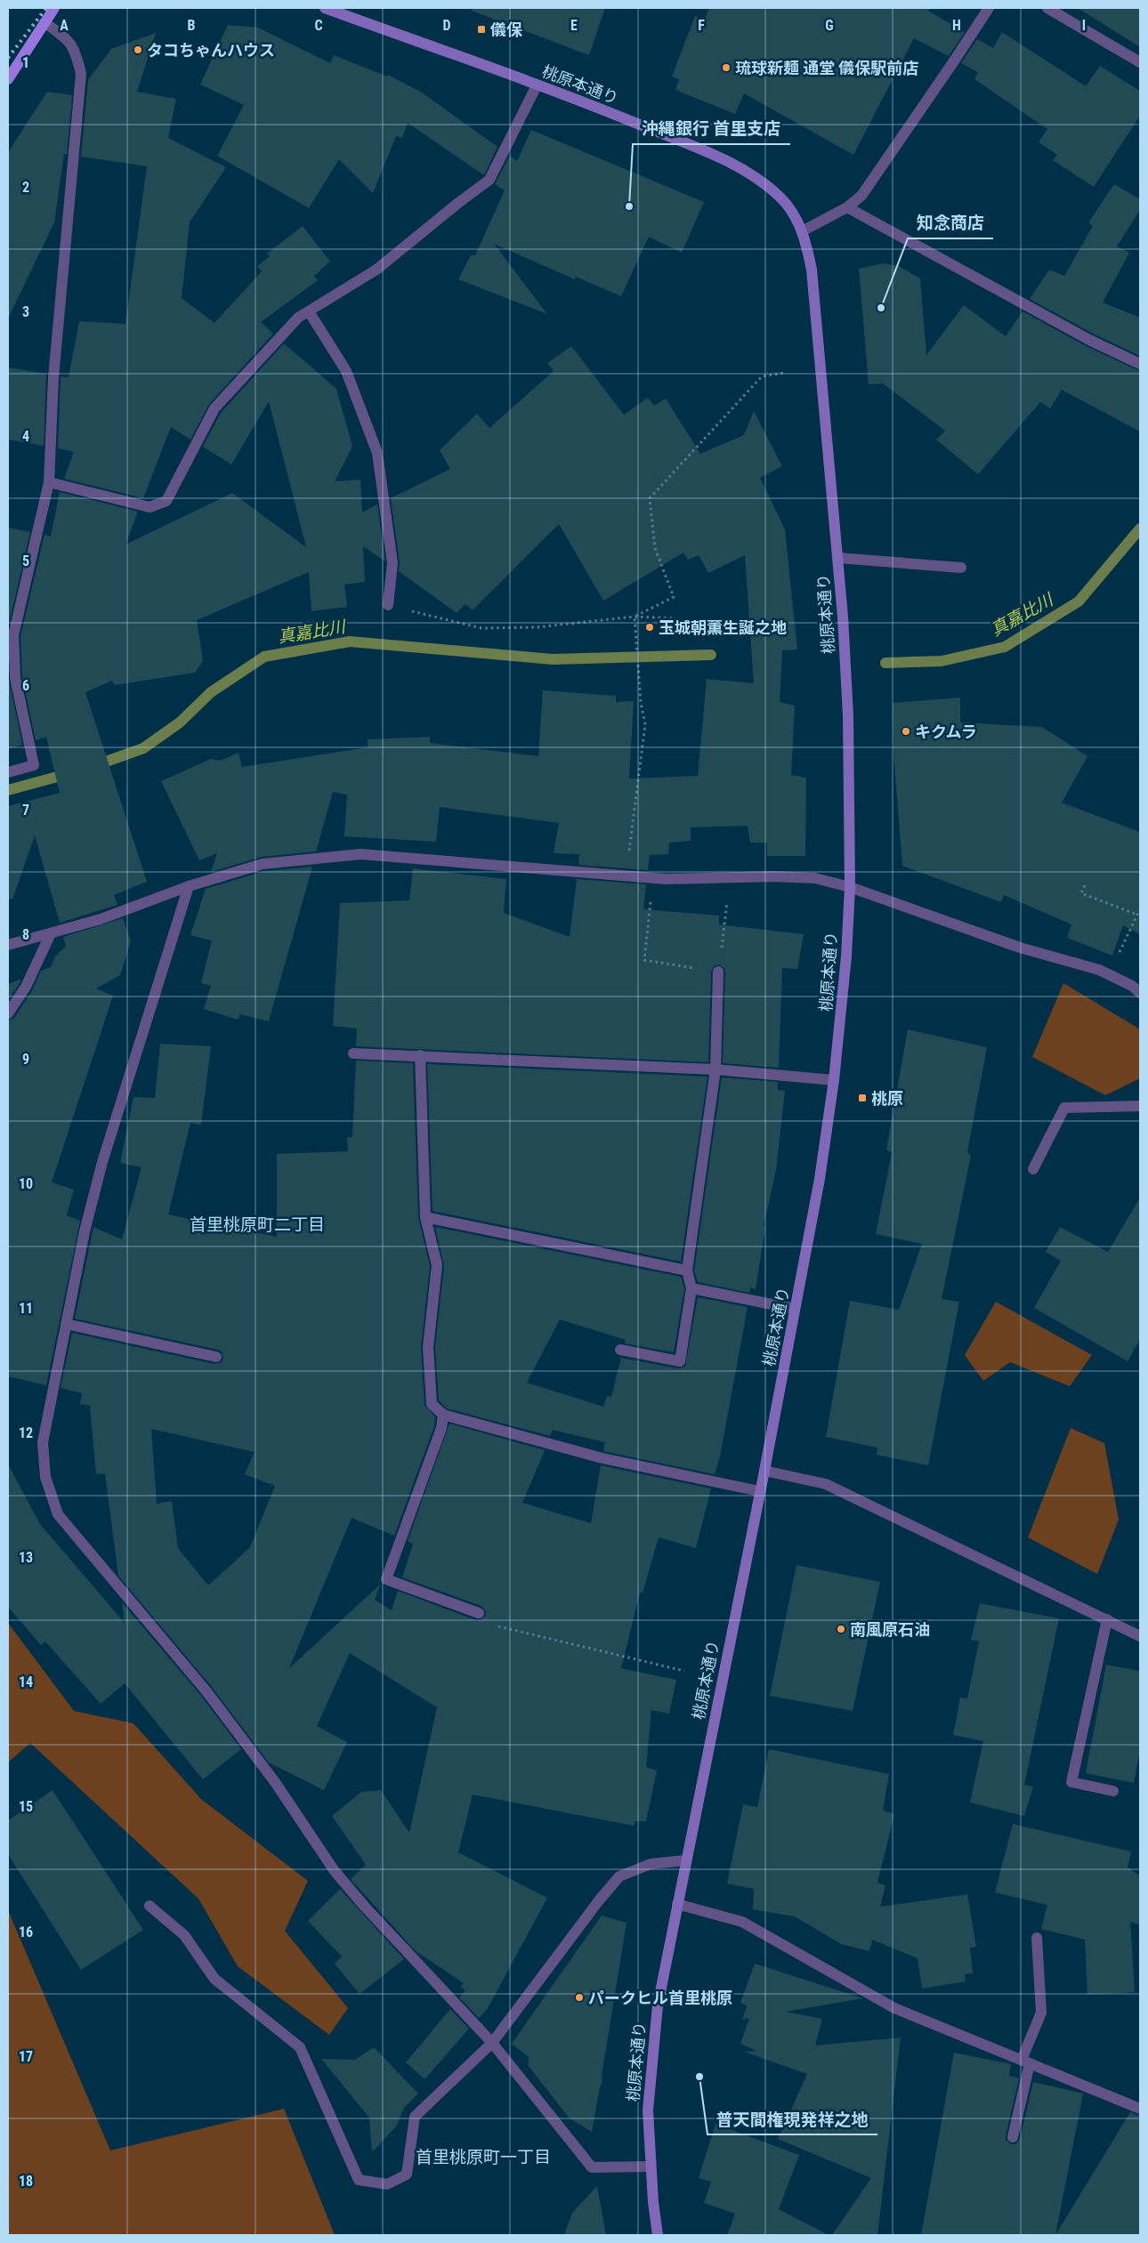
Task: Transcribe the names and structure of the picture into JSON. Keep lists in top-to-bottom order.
{
  "streets": {
    "main road": ["桃原本通り"]
  },
  "districts": ["首里桃原町二丁目", "首里桃原町一丁目"],
  "water": ["真嘉比川"],
  "places": {
    "transit": ["儀保", "桃原"],
    "other": [
      "タコちゃんハウス",
      "琉球新麺 通堂 儀保駅前店",
      "沖縄銀行 首里支店",
      "知念商店",
      "玉城朝薫生誕之地",
      "キクムラ",
      "南風原石油",
      "パークヒル首里桃原",
      "普天間権現発祥之地"
    ]
  },
  "grid": {
    "columns": [
      "A",
      "B",
      "C",
      "D",
      "E",
      "F",
      "G",
      "H",
      "I"
    ],
    "rows": [
      "1",
      "2",
      "3",
      "4",
      "5",
      "6",
      "7",
      "8",
      "9",
      "10",
      "11",
      "12",
      "13",
      "14",
      "15",
      "16",
      "17",
      "18"
    ]
  }
}
